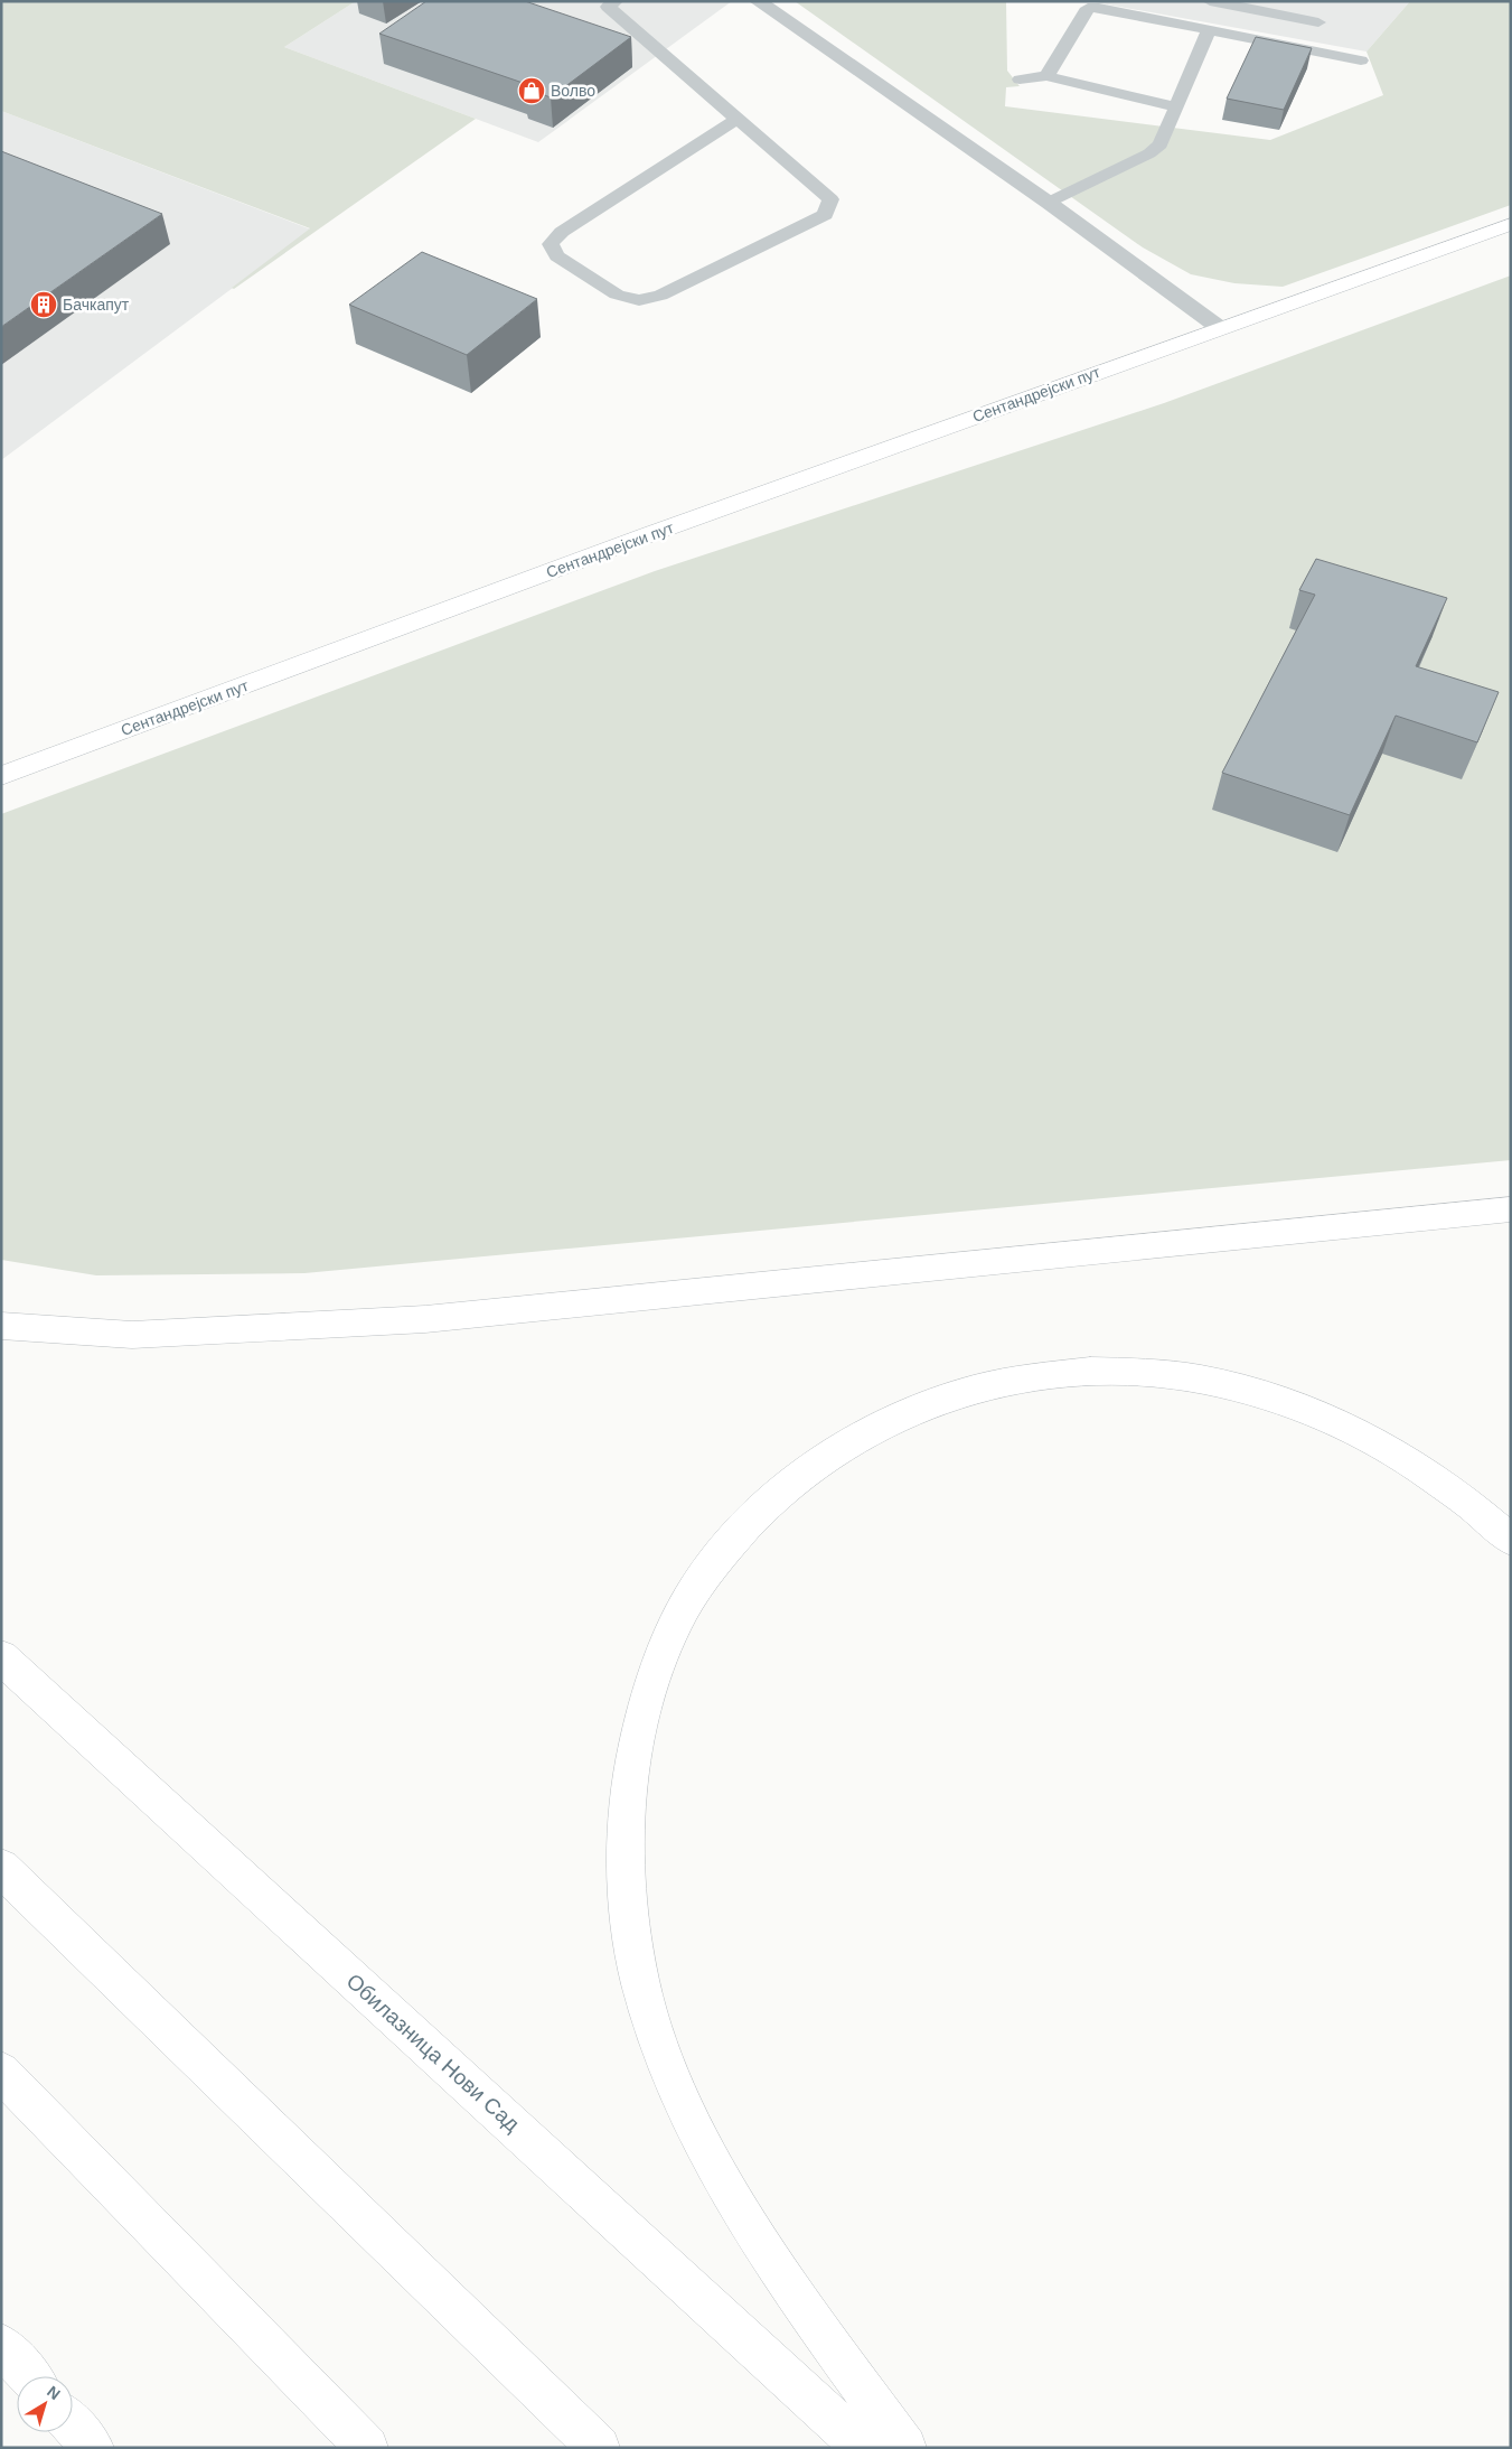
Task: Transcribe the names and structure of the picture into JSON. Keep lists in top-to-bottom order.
{
  "streets": {
    "main road": ["Сентандрејски пут", "Обилазница Нови Сад"]
  },
  "places": {
    "shop": ["Волво"],
    "building": ["Бачкапут"]
  },
  "north": "top right"
}
